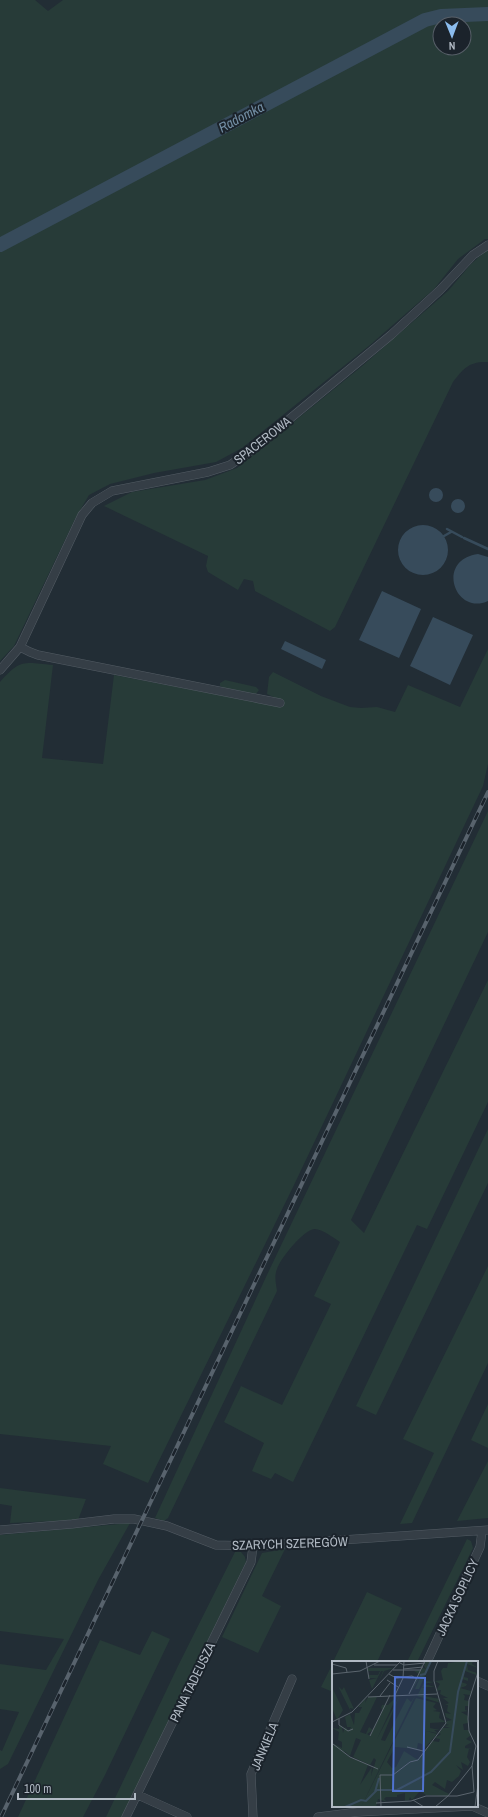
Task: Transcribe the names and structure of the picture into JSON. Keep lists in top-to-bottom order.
{
  "streets": {
    "street": [
      "SPACEROWA",
      "SZARYCH SZEREGÓW",
      "JACKA SOPLICY",
      "PANA TADEUSZA",
      "JANKIELA"
    ]
  },
  "crossings": [
    ["SZARYCH SZEREGÓW", "JACKA SOPLICY"],
    ["SZARYCH SZEREGÓW", "PANA TADEUSZA"]
  ],
  "water": ["Radomka"],
  "scale_bar": "100 m",
  "north": "bottom"
}
